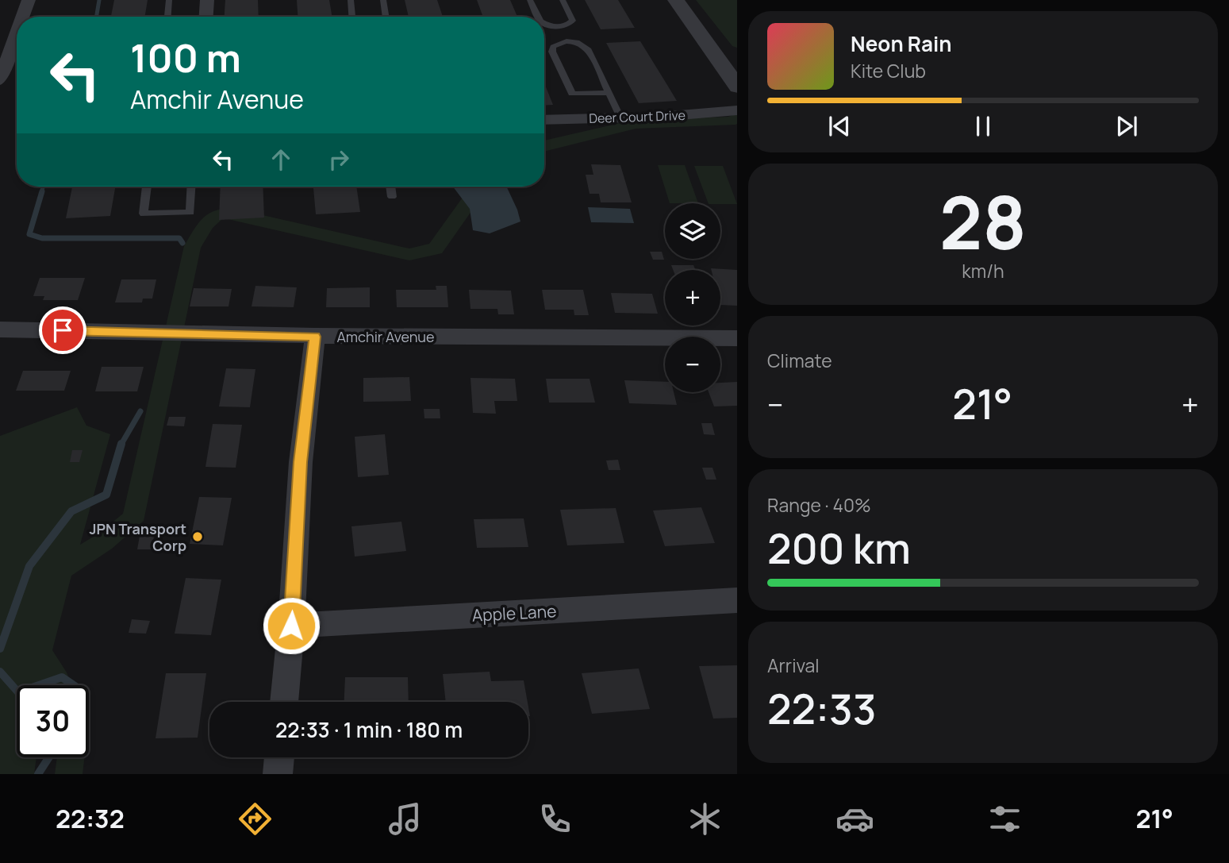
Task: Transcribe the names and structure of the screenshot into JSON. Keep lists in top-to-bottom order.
{
  "streets": {
    "street": ["Deer Court Drive", "Amchir Avenue", "Apple Lane"]
  },
  "places": ["JPN Transport Corp"],
  "page": {
    "turn": ["100 m", "Amchir Avenue"],
    "song": ["Neon Rain", "Kite Club"],
    "tile": [
      ["28", "km/h"],
      "Climate",
      ["Range · 40%", "200 km"],
      ["Arrival", "22:33"]
    ],
    "map_buttons": ["+", "−"],
    "heat": ["−", "21°", "+"],
    "limit": "30",
    "trip": "22:33 · 1 min · 180 m",
    "tabs": ["22:32", "21°"]
  }
}
